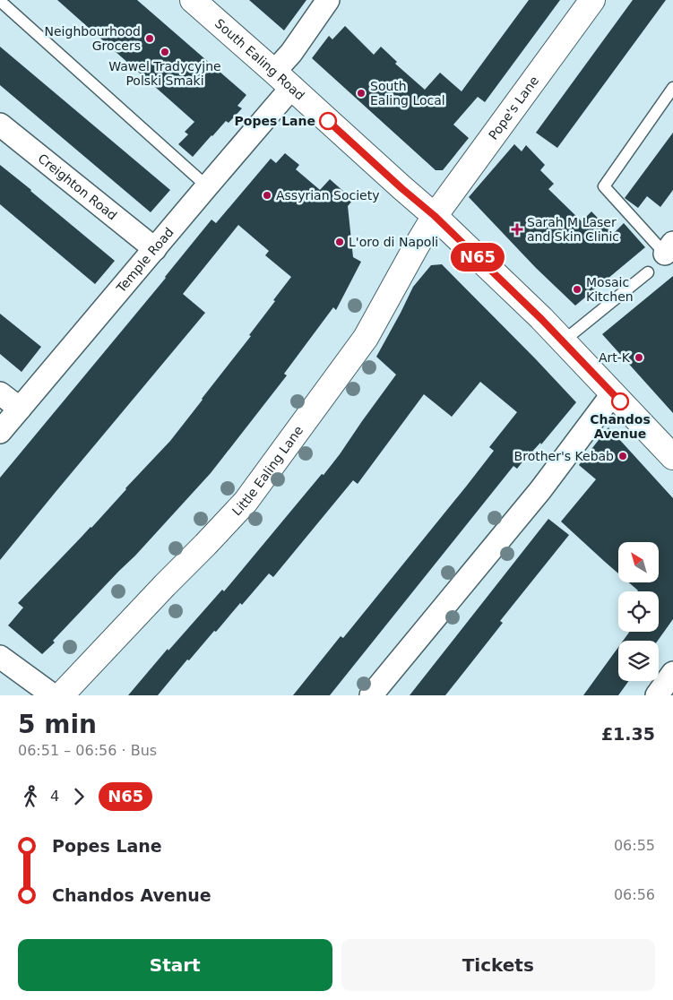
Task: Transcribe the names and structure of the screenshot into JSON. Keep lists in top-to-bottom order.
{
  "streets": {
    "main road": ["South Ealing Road", "Pope's Lane", "Little Ealing Lane"],
    "street": ["Creighton Road", "Temple Road"]
  },
  "crossings": [
    ["South Ealing Road", "Pope's Lane"],
    ["South Ealing Road", "Temple Road"],
    ["South Ealing Road", "Little Ealing Lane"],
    ["Pope's Lane", "Little Ealing Lane"],
    ["Creighton Road", "Temple Road"]
  ],
  "places": {
    "other": [
      "Neighbourhood Grocers",
      "Wawel Tradycyjne Polski Smaki",
      "South Ealing Local",
      "Popes Lane",
      "Assyrian Society",
      "L'oro di Napoli",
      "Mosaic Kitchen",
      "Art-K",
      "Chandos Avenue",
      "Brother's Kebab"
    ],
    "health": ["Sarah M Laser and Skin Clinic"]
  },
  "lines": ["bus line N65"],
  "north": "top left",
  "page": {
    "on_map": "N65",
    "heading": ["5 min", "06:51 – 06:56 · Bus", "£1.35"],
    "legs": ["4", "N65"],
    "list": [
      {
        "name": "Popes Lane",
        "value": "06:55"
      },
      {
        "name": "Chandos Avenue",
        "value": "06:56"
      }
    ],
    "buttons": ["Start", "Tickets"]
  }
}
